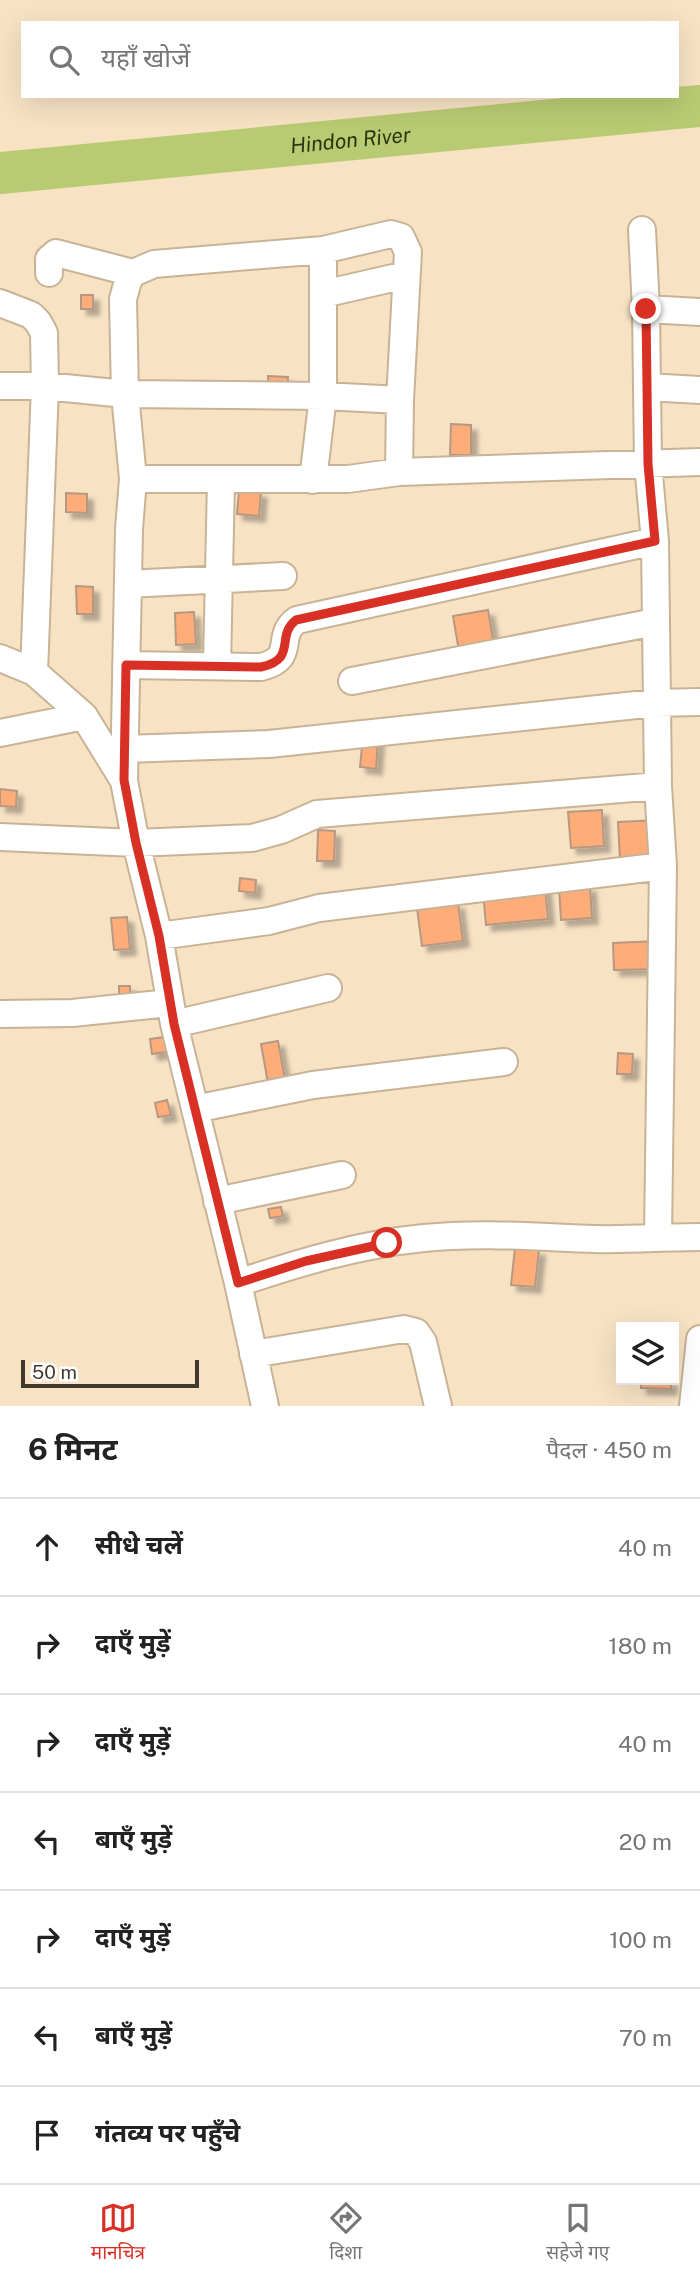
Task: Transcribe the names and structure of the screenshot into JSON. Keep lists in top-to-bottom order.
{
  "water": ["Hindon River"],
  "scale_bar": "50 m",
  "page": {
    "search": "यहाँ खोजें",
    "scale": "50 m",
    "heading": ["6 मिनट", "पैदल · 450 m"],
    "list": [
      ["सीधे चलें", "40 m"],
      ["दाएँ मुड़ें", "180 m"],
      ["दाएँ मुड़ें", "40 m"],
      ["बाएँ मुड़ें", "20 m"],
      ["दाएँ मुड़ें", "100 m"],
      ["बाएँ मुड़ें", "70 m"],
      "गंतव्य पर पहुँचे"
    ],
    "nav": ["मानचित्र", "दिशा", "सहेजे गए"]
  }
}
